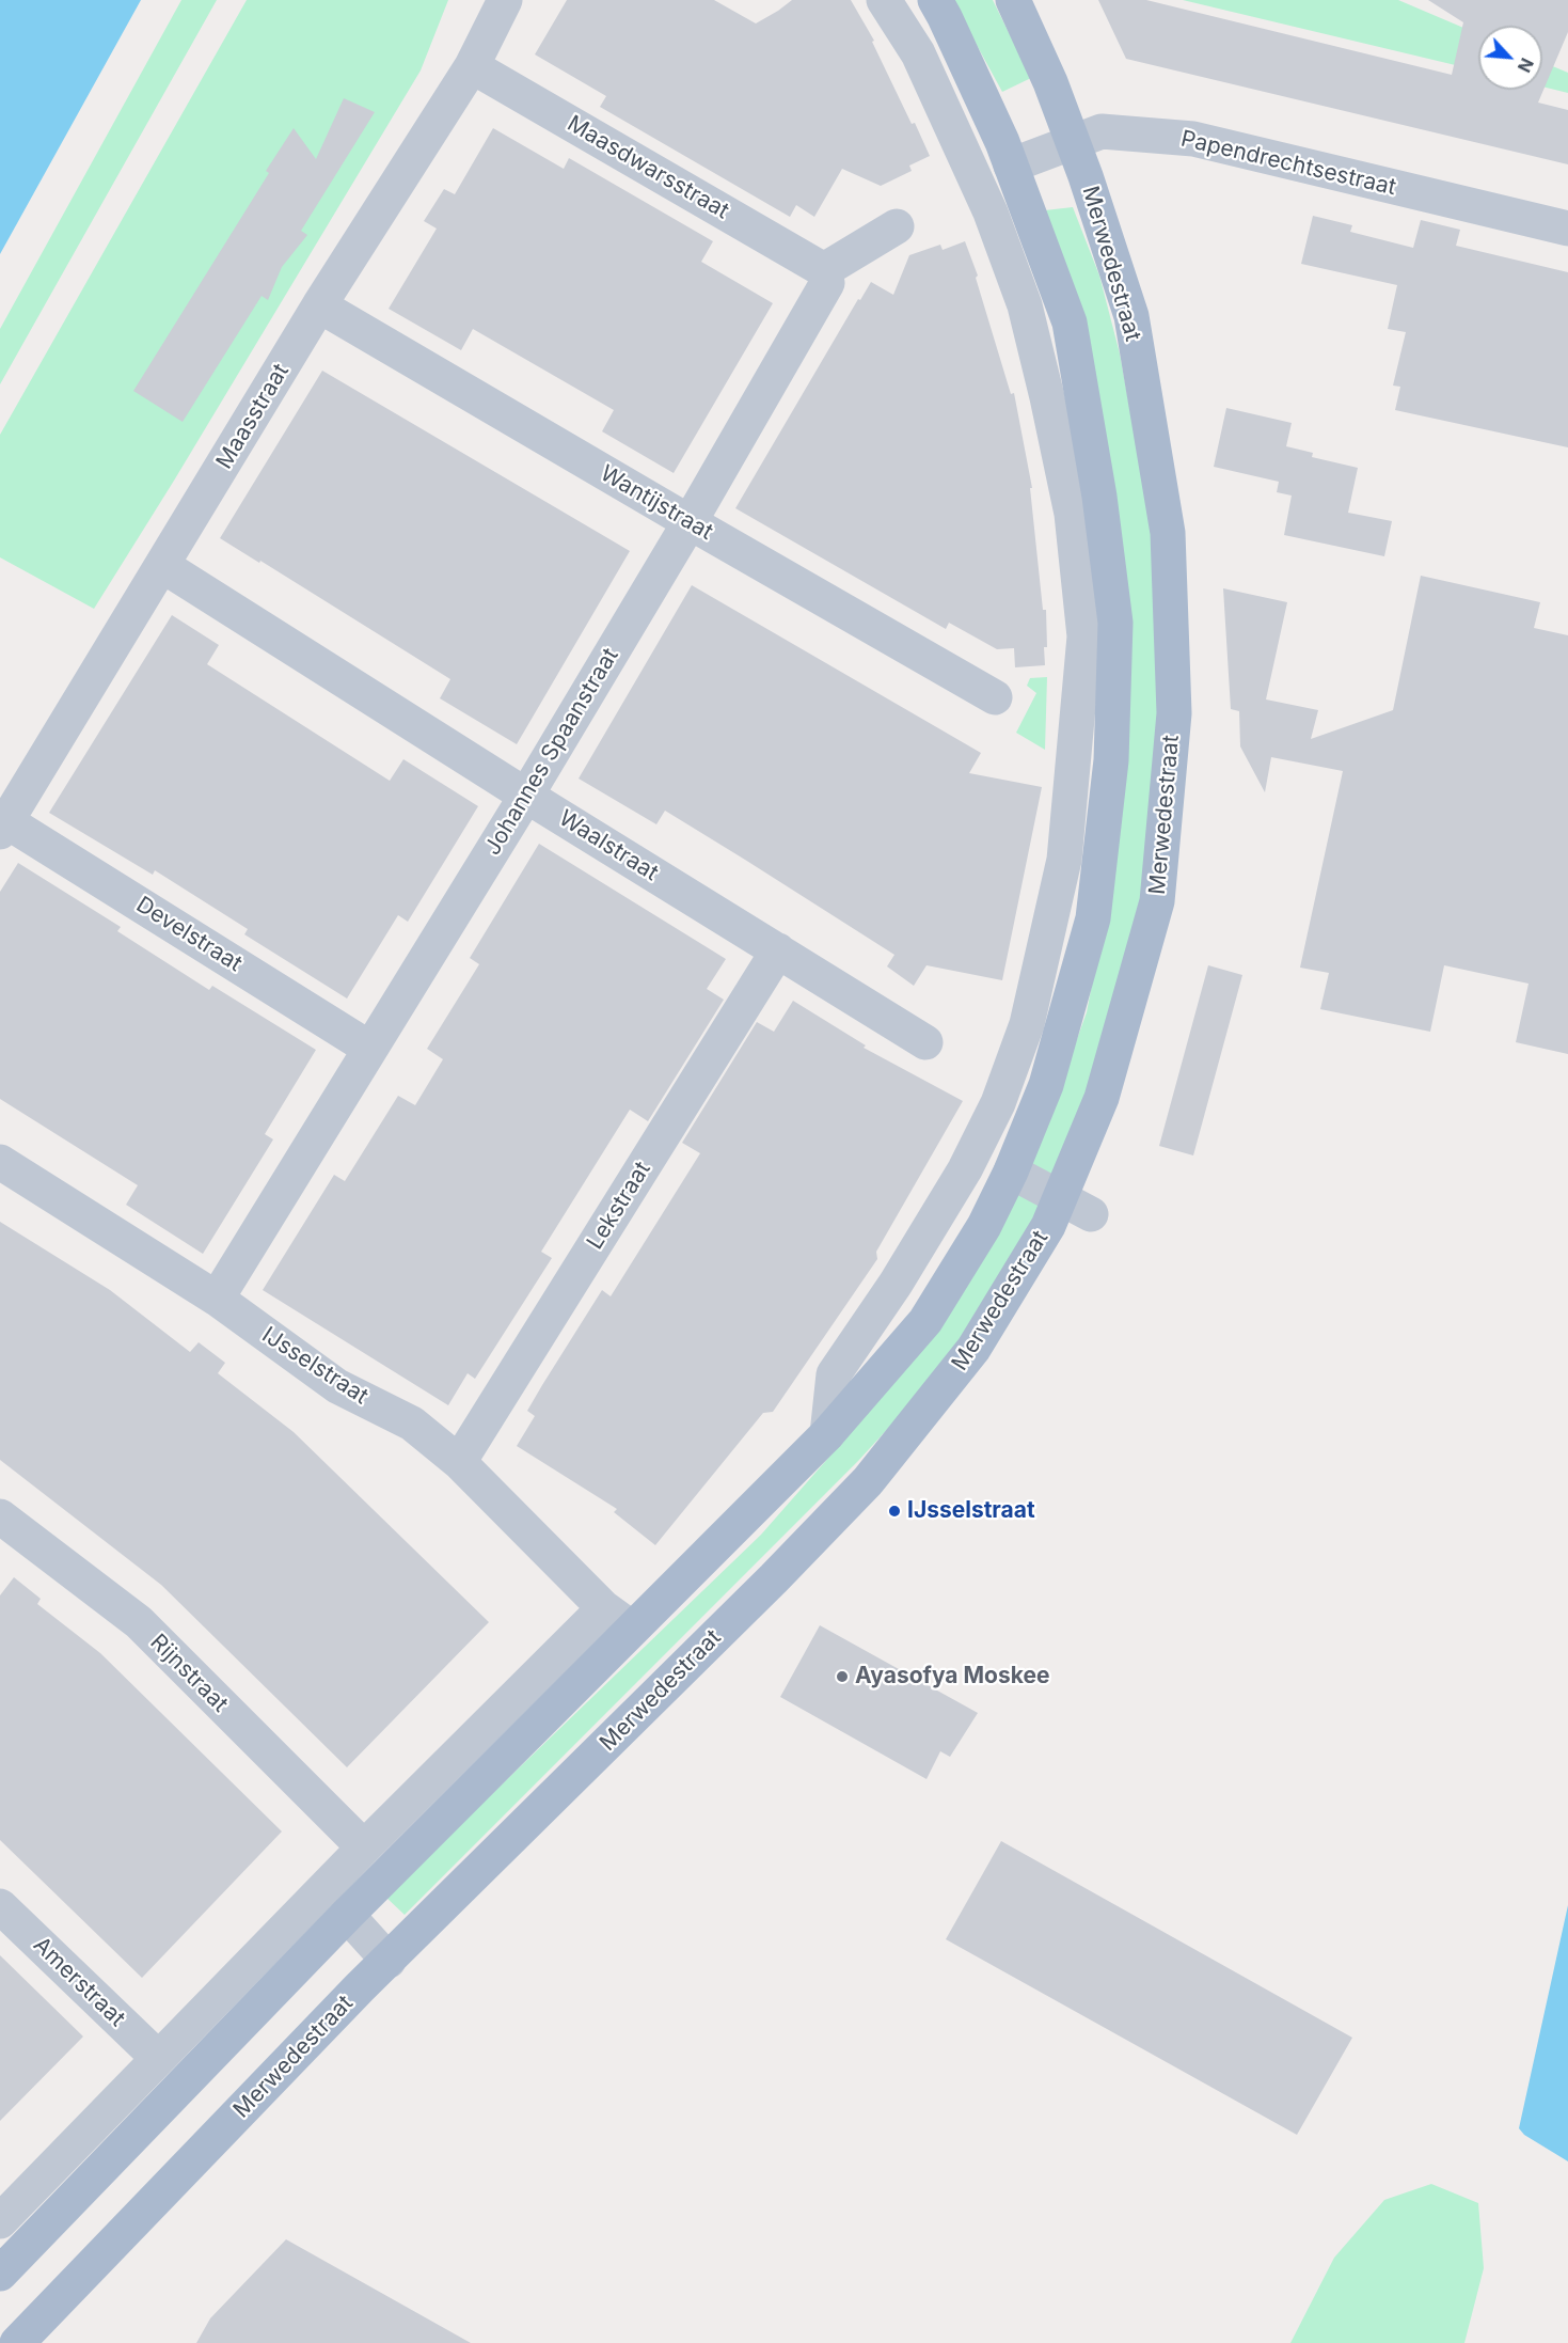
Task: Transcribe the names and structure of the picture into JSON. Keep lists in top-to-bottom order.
{
  "streets": {
    "main road": ["Merwedestraat"],
    "street": [
      "Papendrechtsestraat",
      "Maasdwarsstraat",
      "Maasstraat",
      "Wantijstraat",
      "Johannes Spaanstraat",
      "Waalstraat",
      "Develstraat",
      "Lekstraat",
      "IJsselstraat",
      "Rijnstraat",
      "Amerstraat"
    ]
  },
  "crossings": [
    ["Papendrechtsestraat", "Merwedestraat"],
    ["Maasdwarsstraat", "Maasstraat"],
    ["Maasdwarsstraat", "Johannes Spaanstraat"],
    ["Maasstraat", "Wantijstraat"],
    ["Maasstraat", "Waalstraat"],
    ["Maasstraat", "Develstraat"],
    ["Wantijstraat", "Johannes Spaanstraat"],
    ["Johannes Spaanstraat", "Waalstraat"],
    ["Johannes Spaanstraat", "Develstraat"],
    ["Johannes Spaanstraat", "IJsselstraat"],
    ["Waalstraat", "Lekstraat"],
    ["Lekstraat", "IJsselstraat"]
  ],
  "places": ["IJsselstraat", "Ayasofya Moskee"],
  "north": "bottom right"
}
